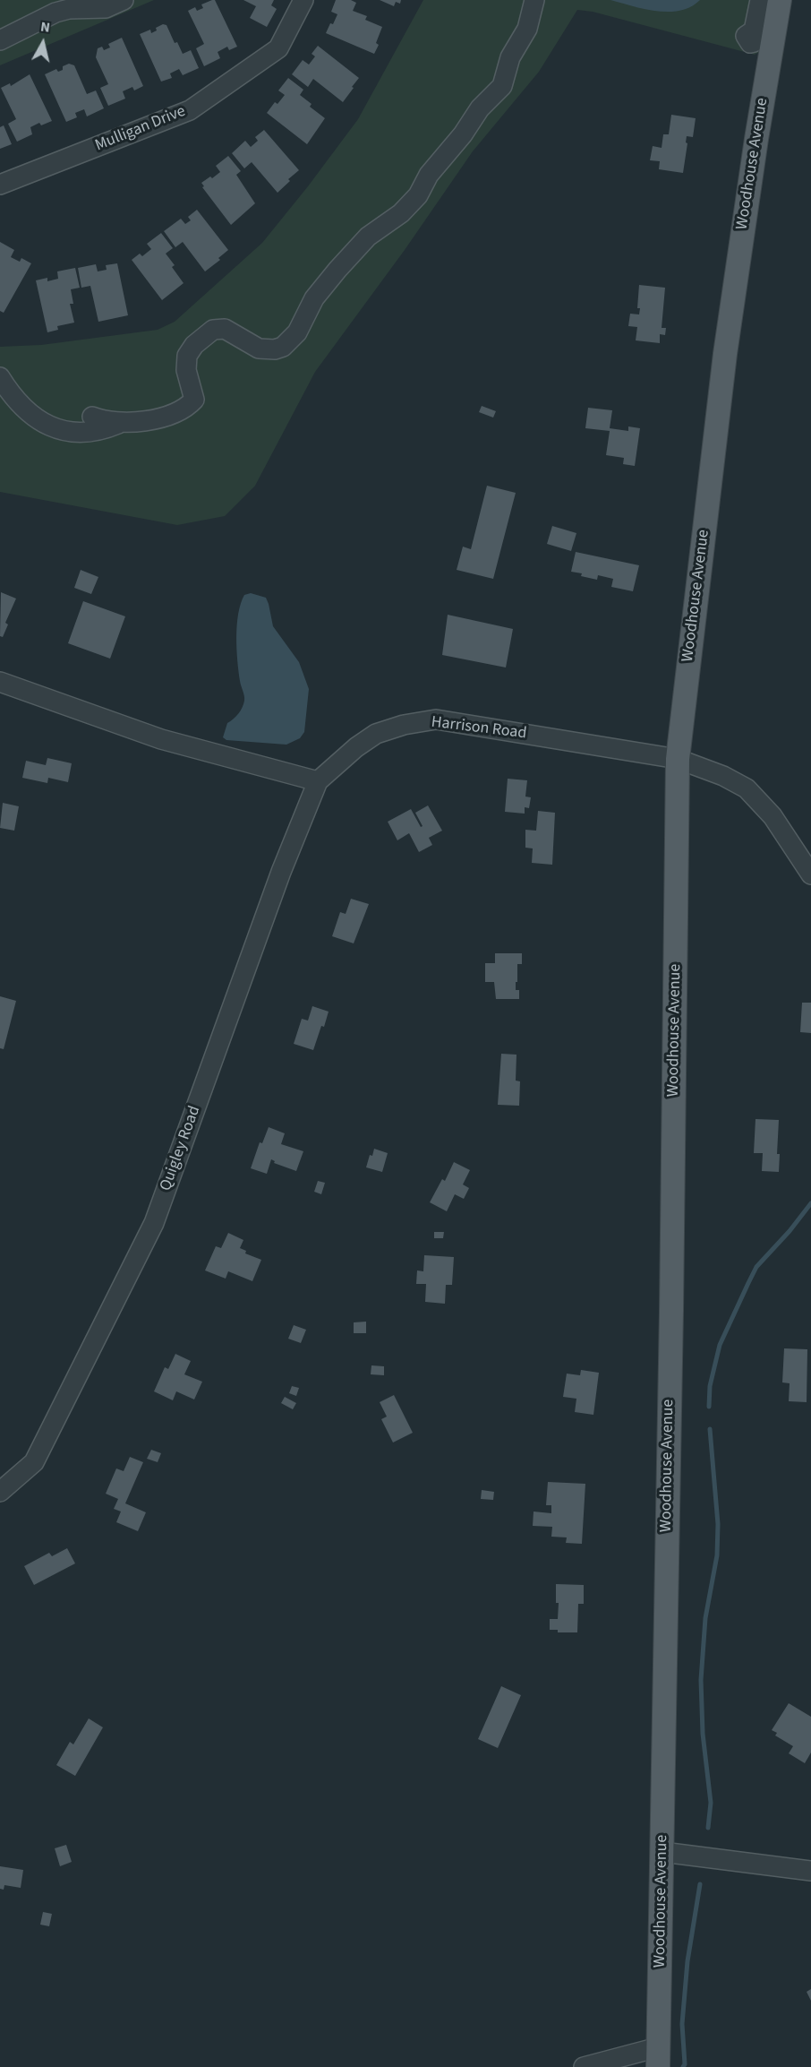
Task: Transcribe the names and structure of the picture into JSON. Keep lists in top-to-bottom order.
{
  "streets": {
    "main road": ["Woodhouse Avenue"],
    "street": ["Mulligan Drive", "Harrison Road", "Quigley Road"]
  },
  "crossings": [
    ["Woodhouse Avenue", "Harrison Road"],
    ["Harrison Road", "Quigley Road"]
  ],
  "north": "top"
}
